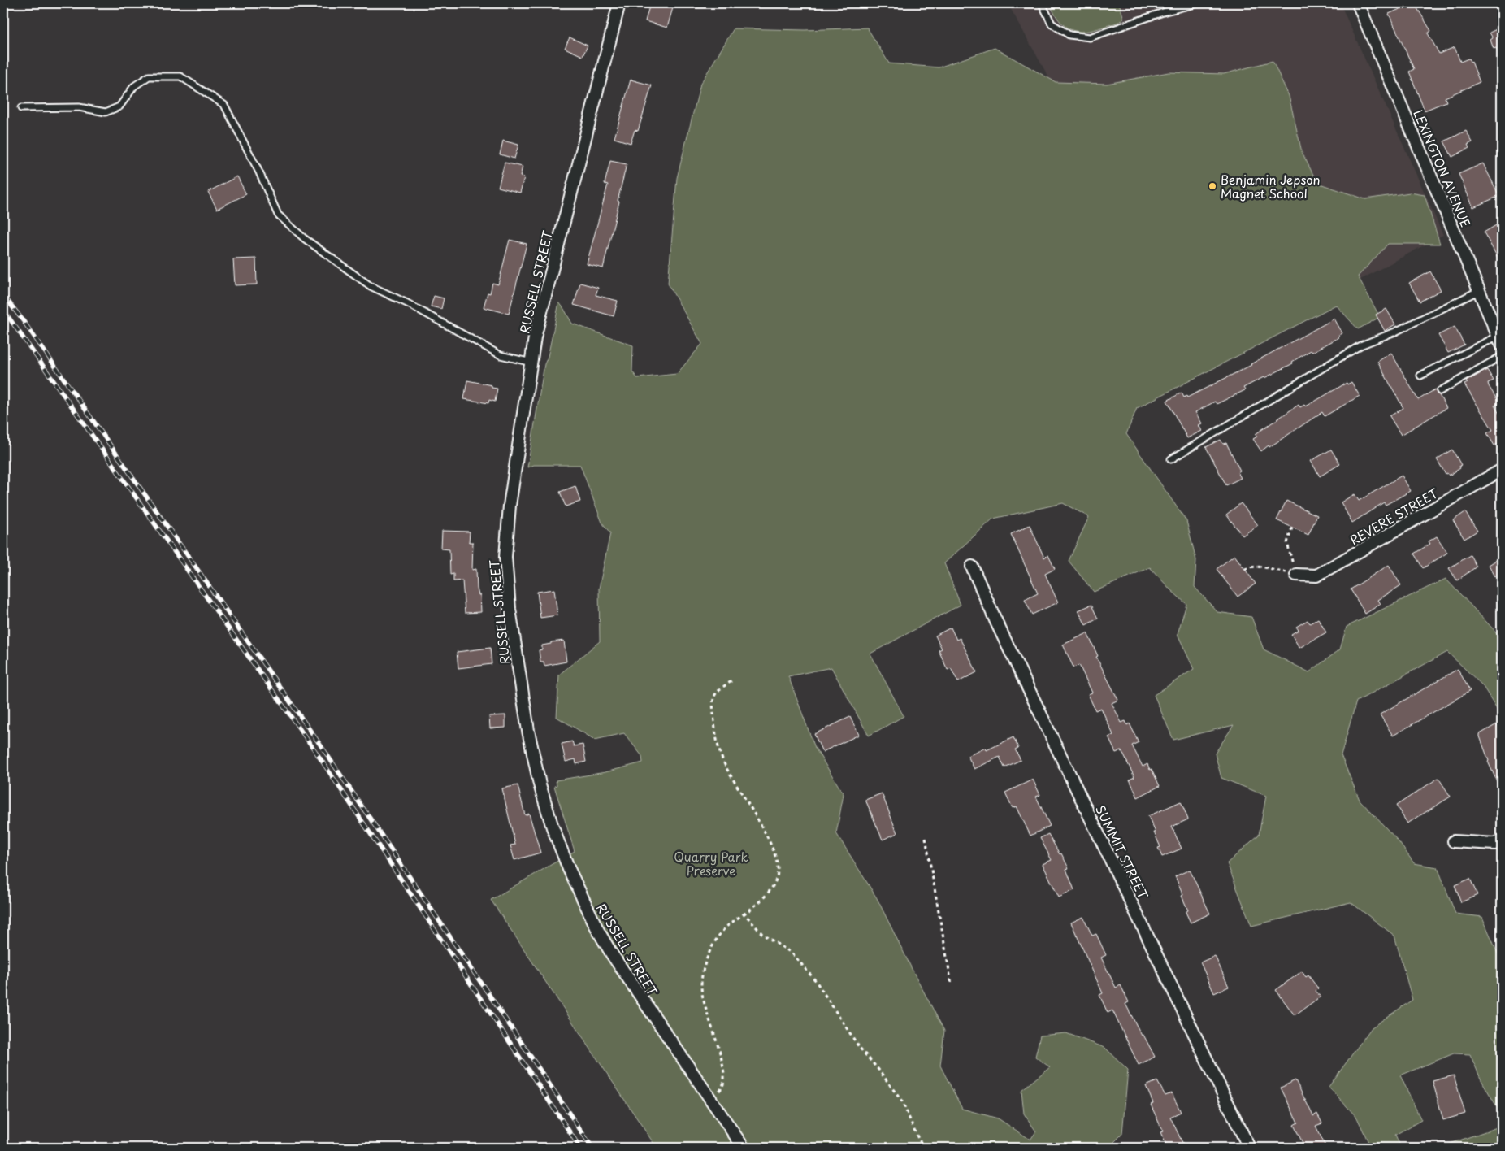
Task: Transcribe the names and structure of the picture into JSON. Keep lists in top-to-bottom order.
{
  "streets": {
    "street": [
      "LEXINGTON AVENUE",
      "RUSSELL STREET",
      "REVERE STREET",
      "SUMMIT STREET"
    ]
  },
  "parks": ["Quarry Park Preserve"],
  "places": ["Benjamin Jepson Magnet School"]
}
